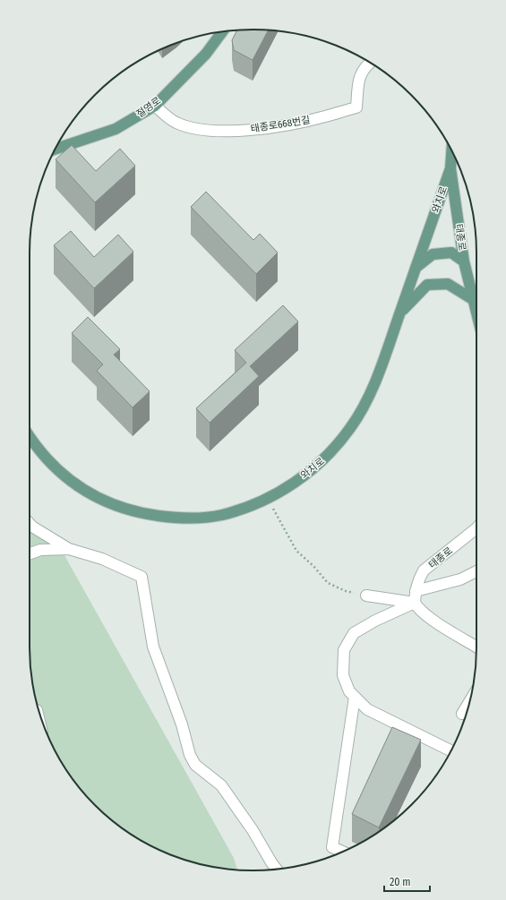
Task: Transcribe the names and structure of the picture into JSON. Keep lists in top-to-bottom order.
{
  "streets": {
    "main road": ["절영로", "와치로", "태종로"],
    "street": ["태종로668번길"]
  },
  "crossings": [
    ["절영로", "태종로668번길"],
    ["와치로", "태종로"]
  ],
  "scale_bar": "20 m"
}
